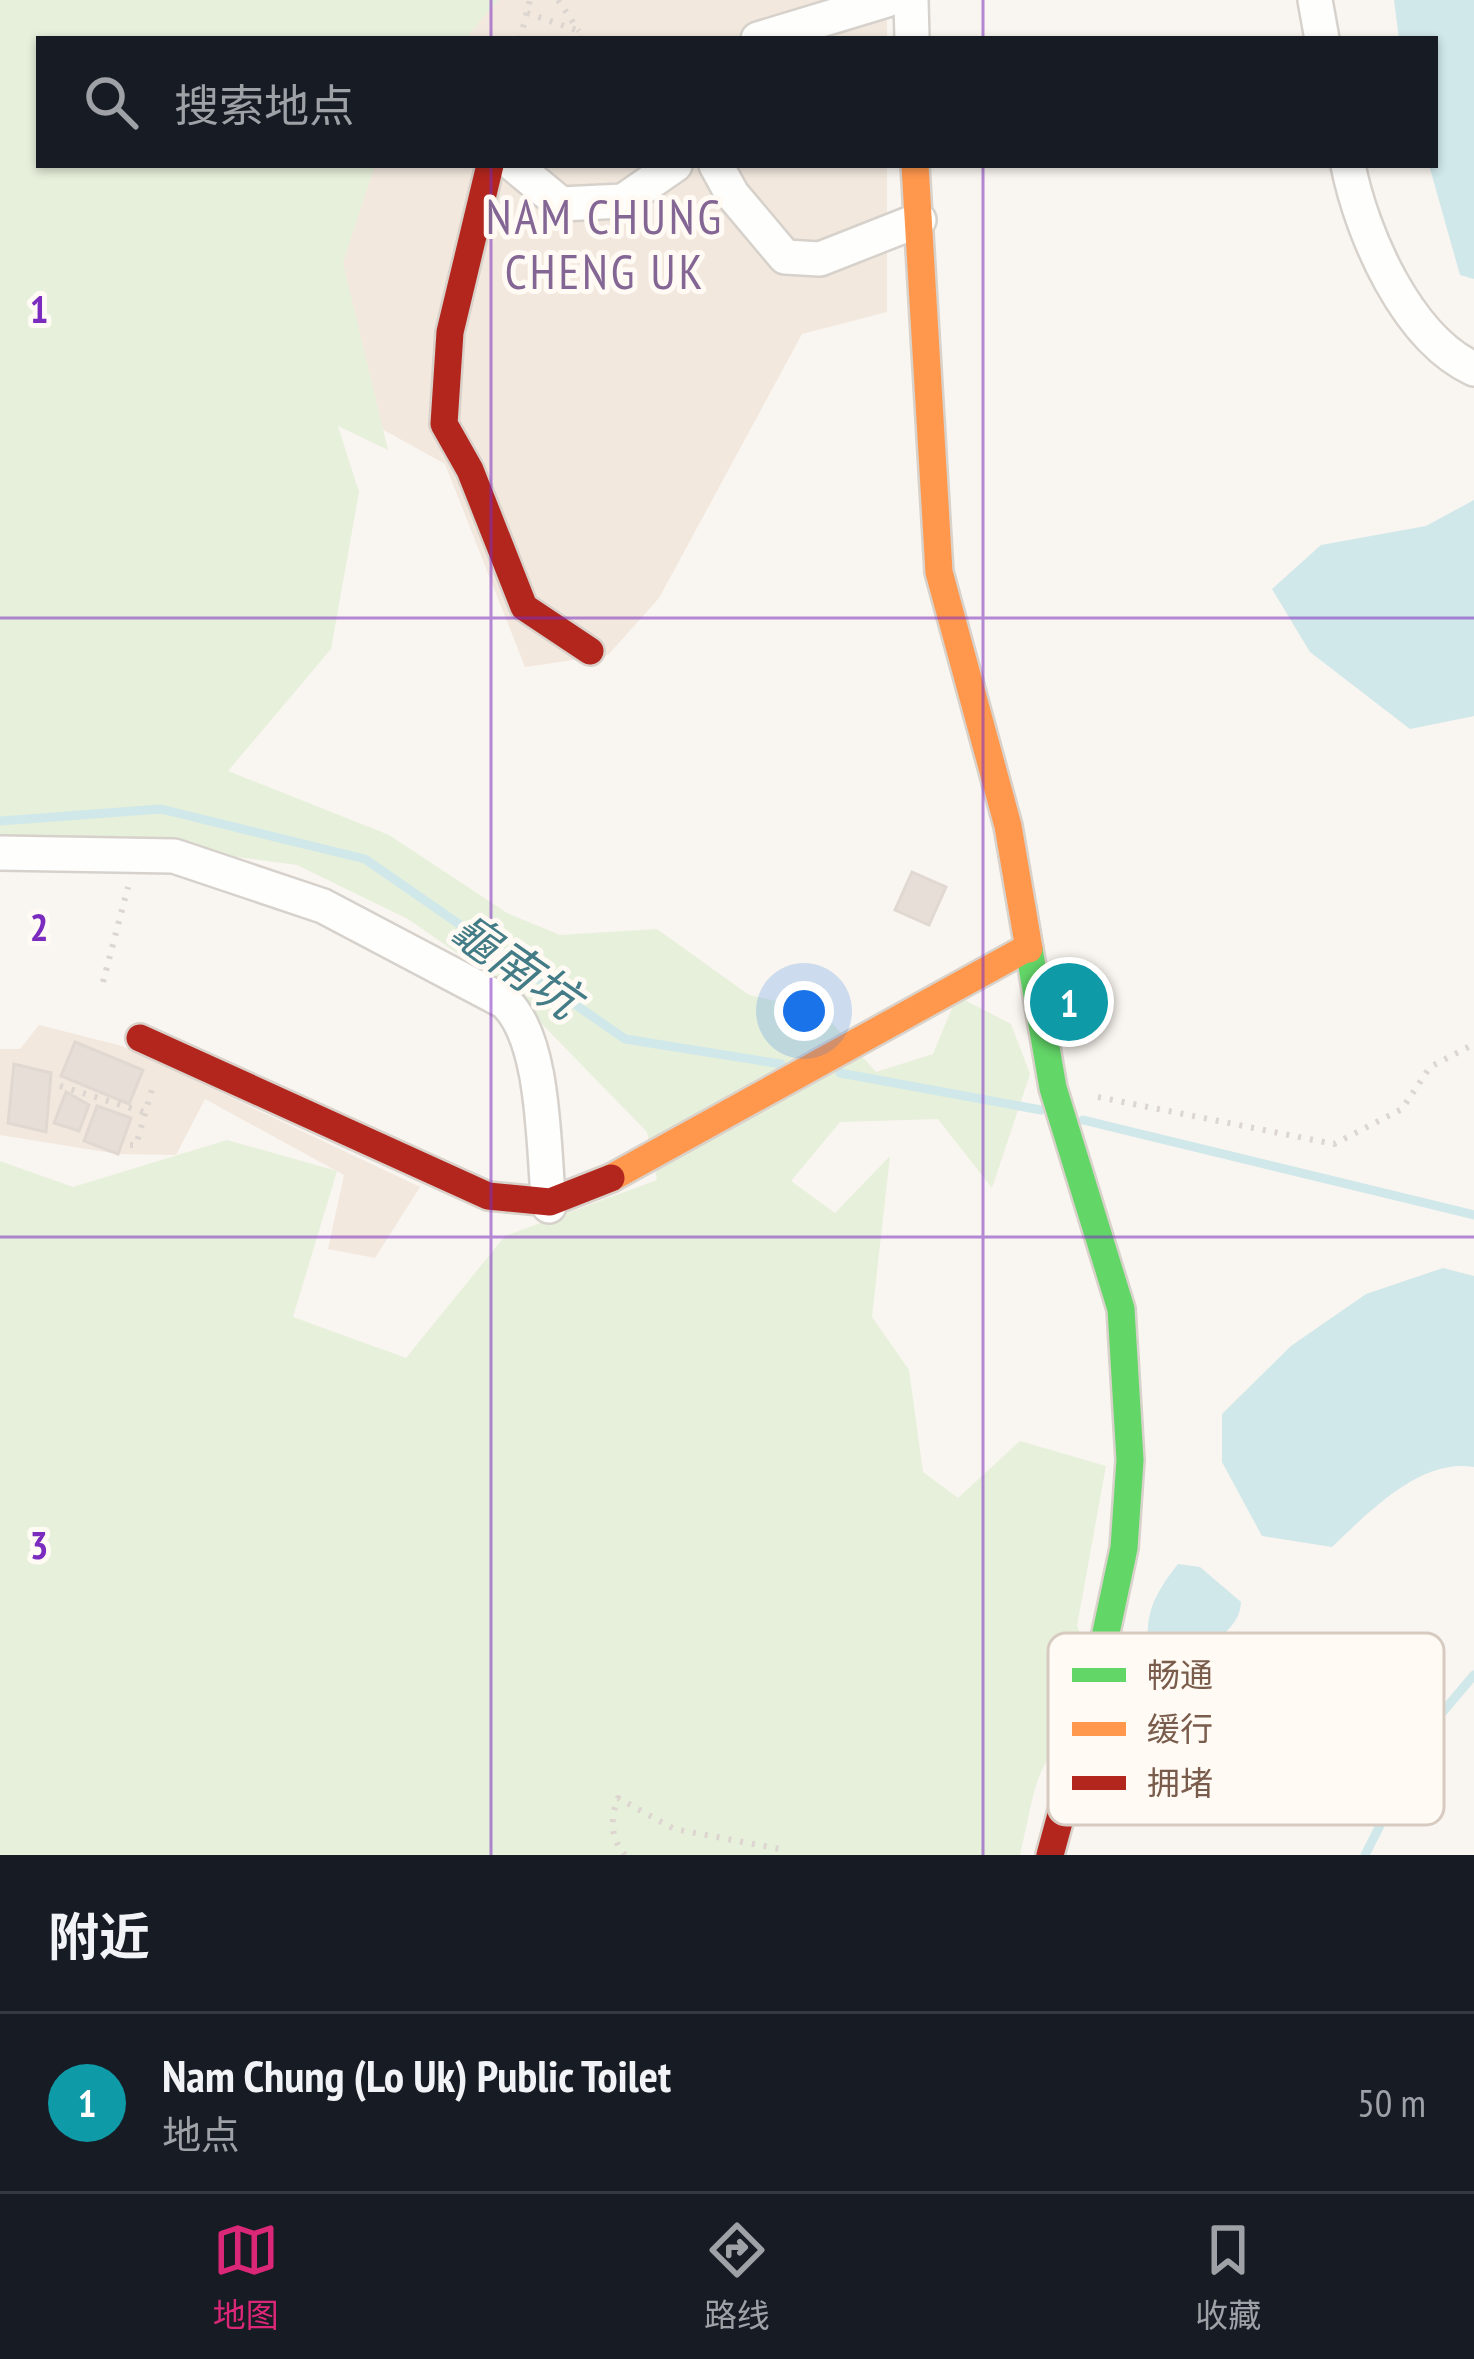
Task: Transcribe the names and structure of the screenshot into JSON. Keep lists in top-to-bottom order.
{
  "districts": ["NAM CHUNG CHENG UK"],
  "water": ["龜南坑"],
  "legend": ["畅通", "缓行", "拥堵"],
  "page": {
    "search": "搜索地点",
    "pins": "1",
    "heading": "附近",
    "list": [
      {
        "mark": "1",
        "name": "Nam Chung (Lo Uk) Public Toilet",
        "note": "地点",
        "value": "50 m"
      }
    ],
    "nav": ["地图", "路线", "收藏"]
  },
  "grid": {
    "rows": ["1", "2", "3"]
  }
}
